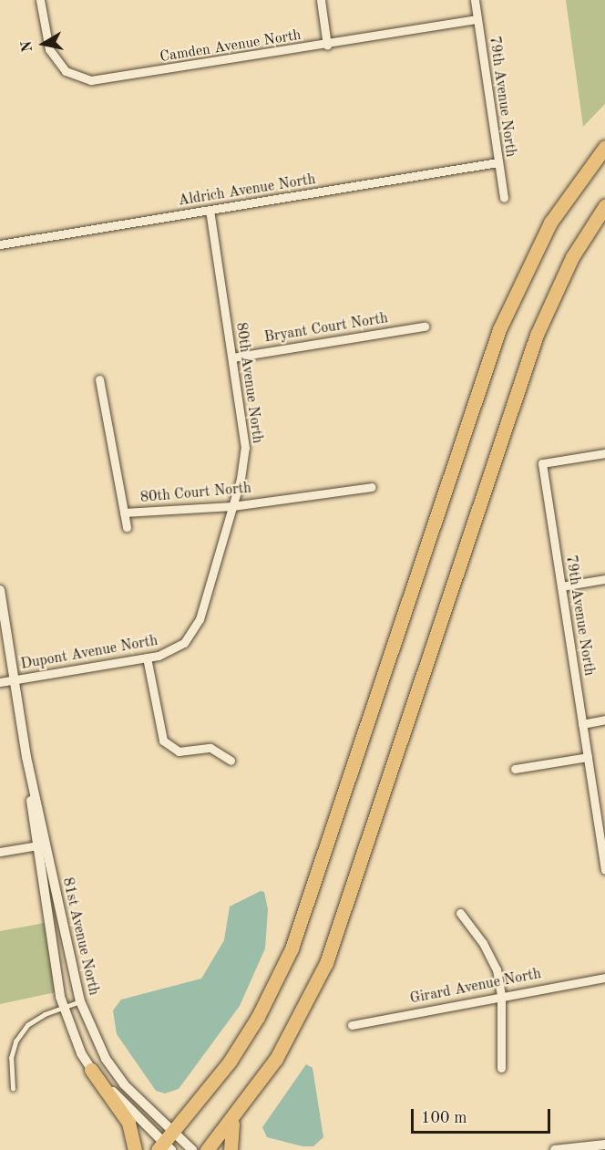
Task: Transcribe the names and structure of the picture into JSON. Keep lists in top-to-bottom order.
{
  "streets": {
    "street": [
      "Camden Avenue North",
      "79th Avenue North",
      "Aldrich Avenue North",
      "Bryant Court North",
      "80th Avenue North",
      "80th Court North",
      "Dupont Avenue North",
      "81st Avenue North",
      "Girard Avenue North"
    ]
  },
  "crossings": [
    ["Camden Avenue North", "79th Avenue North"],
    ["79th Avenue North", "Aldrich Avenue North"],
    ["Aldrich Avenue North", "80th Avenue North"],
    ["Bryant Court North", "80th Avenue North"],
    ["80th Avenue North", "80th Court North"],
    ["80th Avenue North", "Dupont Avenue North"],
    ["Dupont Avenue North", "81st Avenue North"]
  ],
  "scale_bar": "100 m",
  "north": "left"
}
